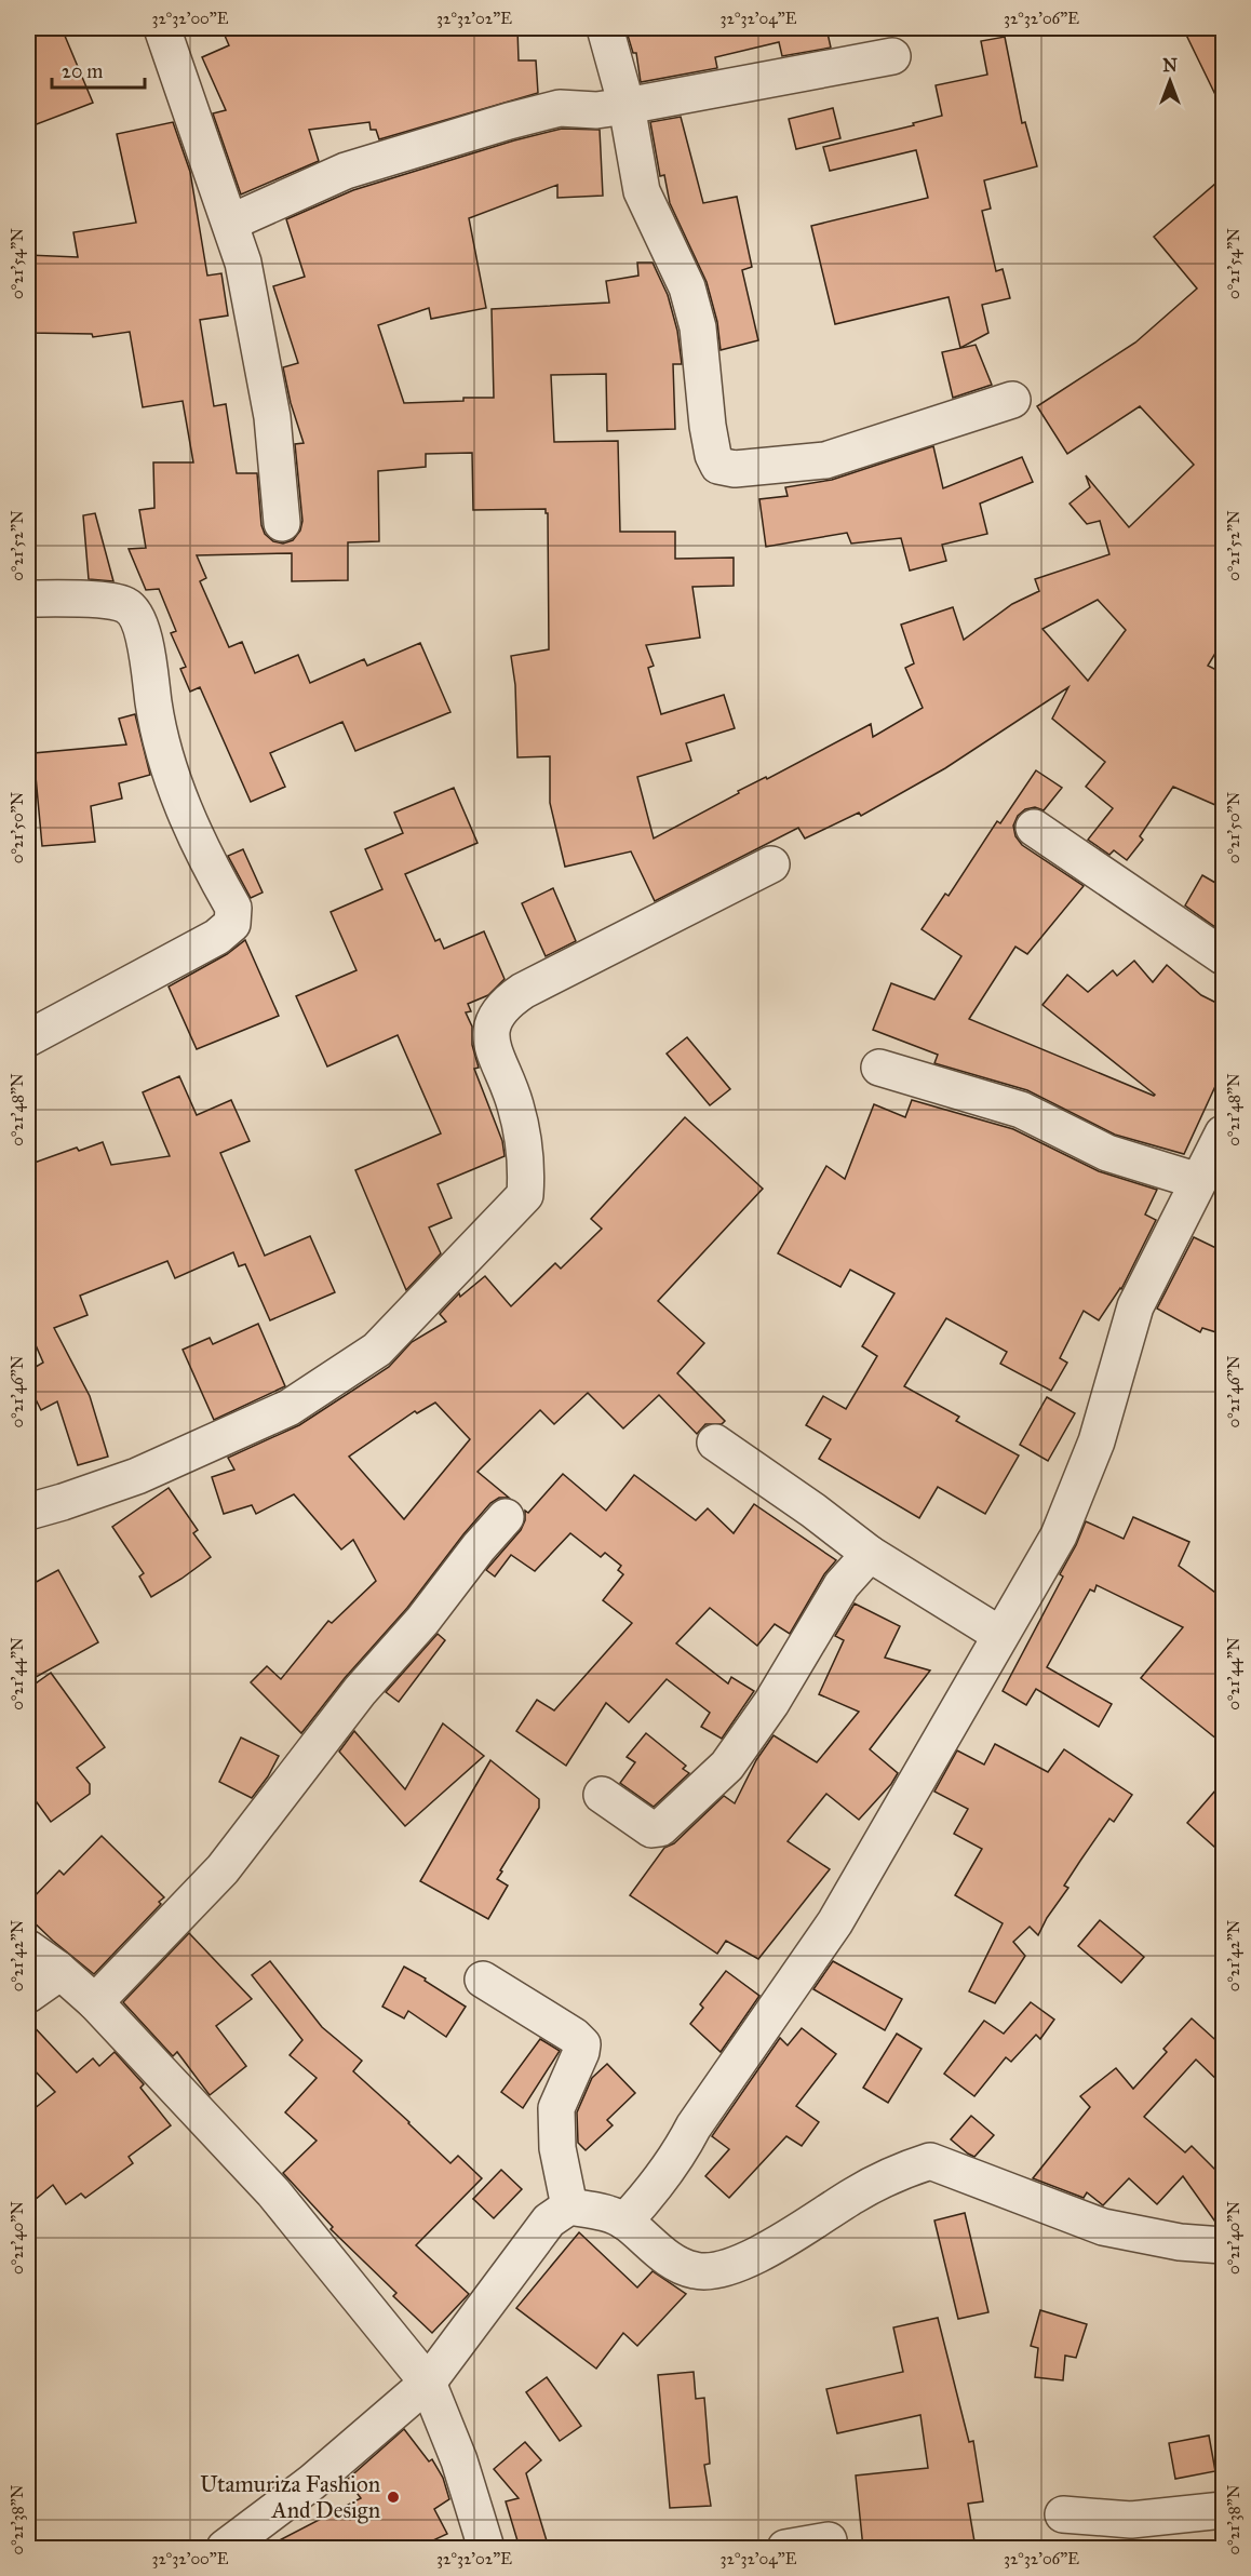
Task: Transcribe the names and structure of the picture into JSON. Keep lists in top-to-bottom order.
{
  "places": ["Utamuriza Fashion And Design"],
  "scale_bar": "20 m",
  "north": "top",
  "coordinates": [
    "32°32'00\"E",
    "32°32'02\"E",
    "32°32'04\"E",
    "32°32'06\"E",
    "0°21'54\"N",
    "0°21'52\"N",
    "0°21'50\"N",
    "0°21'48\"N",
    "0°21'46\"N",
    "0°21'44\"N",
    "0°21'42\"N",
    "0°21'40\"N",
    "0°21'38\"N"
  ]
}
